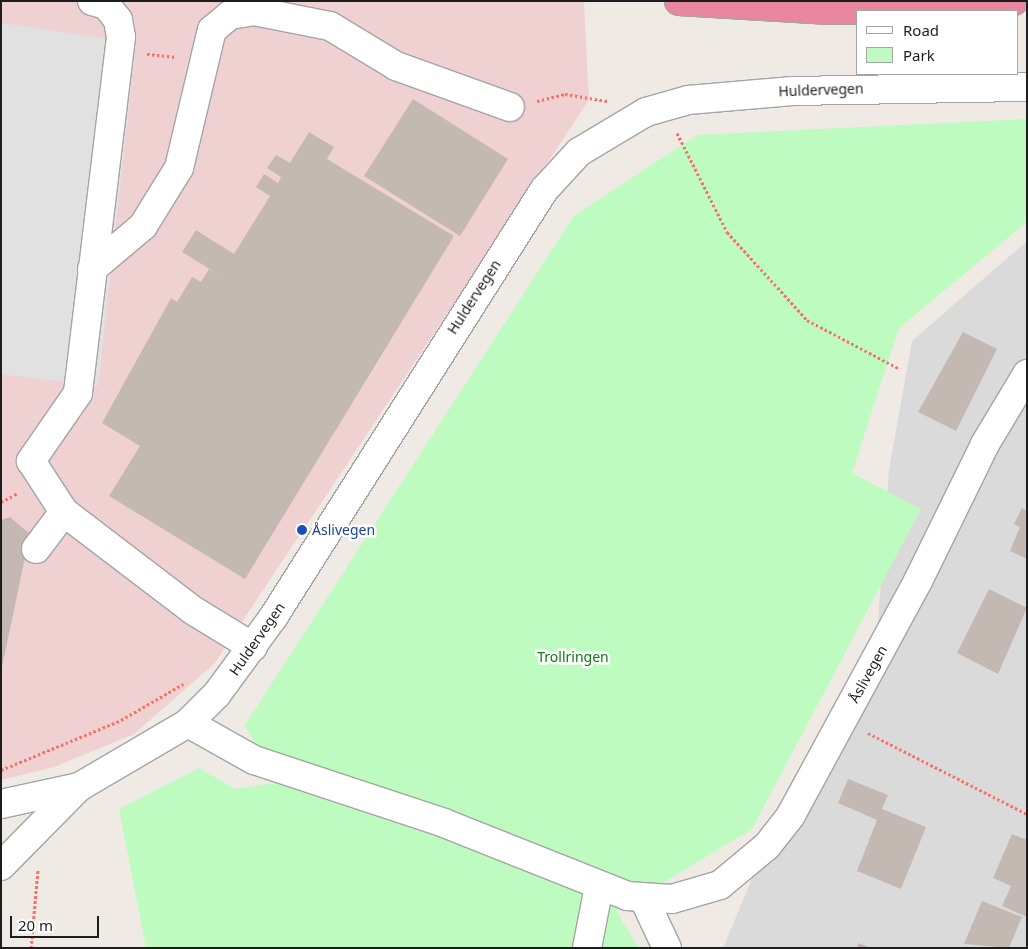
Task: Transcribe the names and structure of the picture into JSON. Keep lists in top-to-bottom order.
{
  "streets": {
    "street": ["Huldervegen", "Åslivegen"]
  },
  "crossings": [
    ["Huldervegen", "Åslivegen"]
  ],
  "parks": ["Trollringen"],
  "places": ["Åslivegen"],
  "legend": ["Road", "Park"],
  "scale_bar": "20 m"
}
